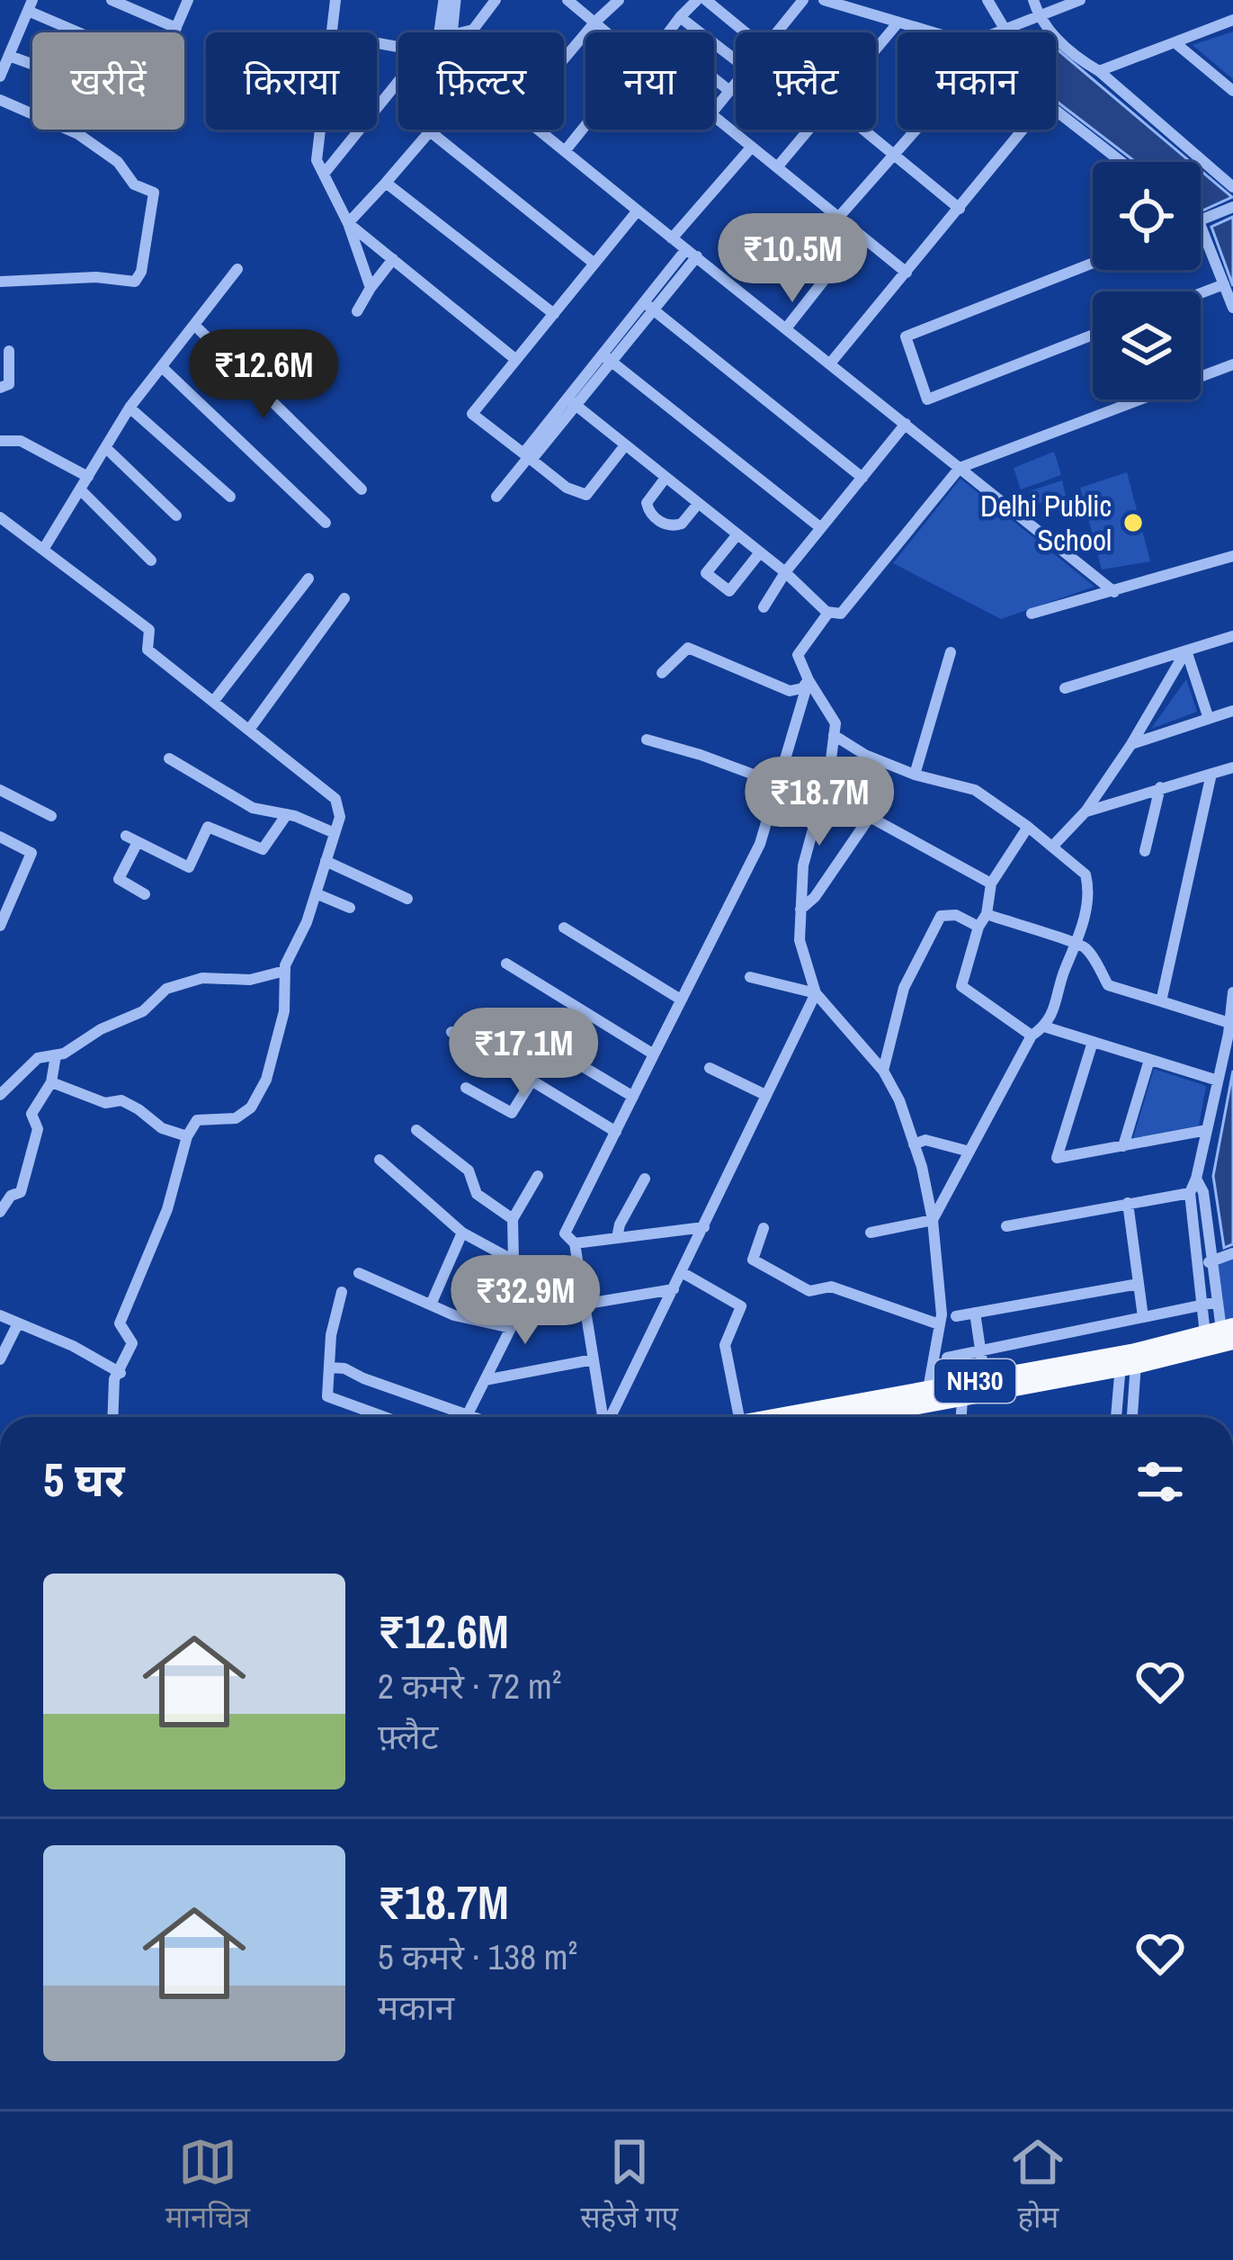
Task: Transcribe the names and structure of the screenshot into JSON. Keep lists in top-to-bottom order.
{
  "streets": {
    "highway": ["NH30"]
  },
  "places": ["Delhi Public School"],
  "page": {
    "chip": [
      "खरीदें",
      "किराया",
      "फ़िल्टर",
      "नया",
      "फ़्लैट",
      "मकान"
    ],
    "price": [
      "₹10.5M",
      "₹12.6M",
      "₹18.7M",
      "₹17.1M",
      "₹32.9M"
    ],
    "heading": "5 घर",
    "list": [
      {
        "name": "₹12.6M",
        "note": "2 कमरे · 72 m² · फ़्लैट"
      },
      {
        "name": "₹18.7M",
        "note": "5 कमरे · 138 m² · मकान"
      }
    ],
    "tabs": ["मानचित्र", "सहेजे गए", "होम"]
  }
}
